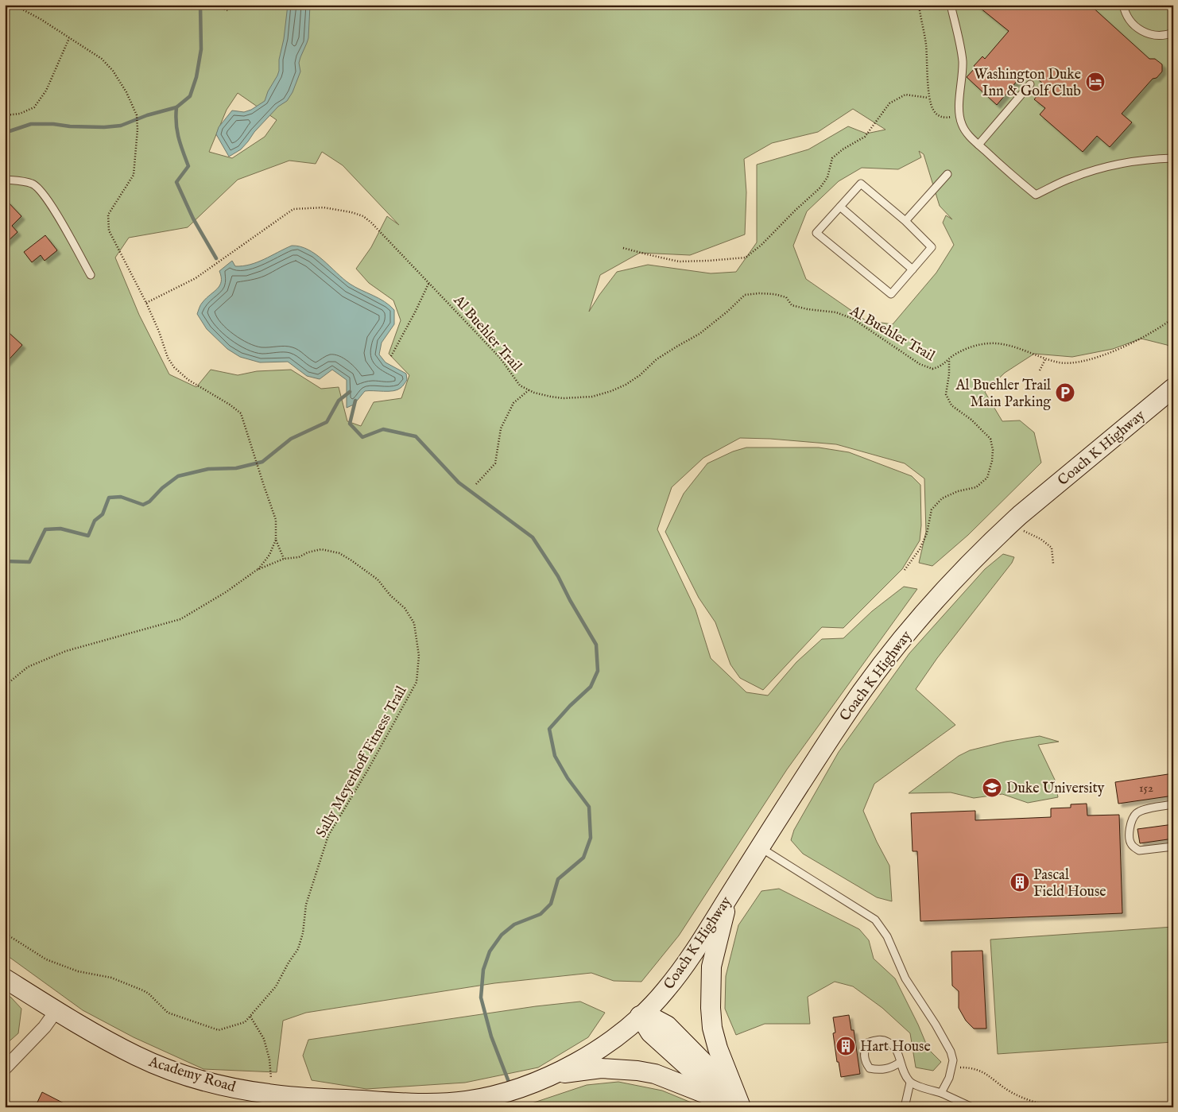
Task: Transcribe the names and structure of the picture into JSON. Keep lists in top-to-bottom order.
{
  "streets": {
    "main road": ["Coach K Highway", "Academy Road"],
    "path": ["Al Buehler Trail", "Sally Meyerhoff Fitness Trail"]
  },
  "crossings": [
    ["Coach K Highway", "Academy Road"]
  ],
  "places": {
    "hotel": ["Washington Duke Inn & Golf Club"],
    "parking": ["Al Buehler Trail Main Parking"],
    "school or university": ["Duke University"],
    "building": ["Pascal Field House", "Hart House"]
  },
  "house_numbers": ["152"]
}
